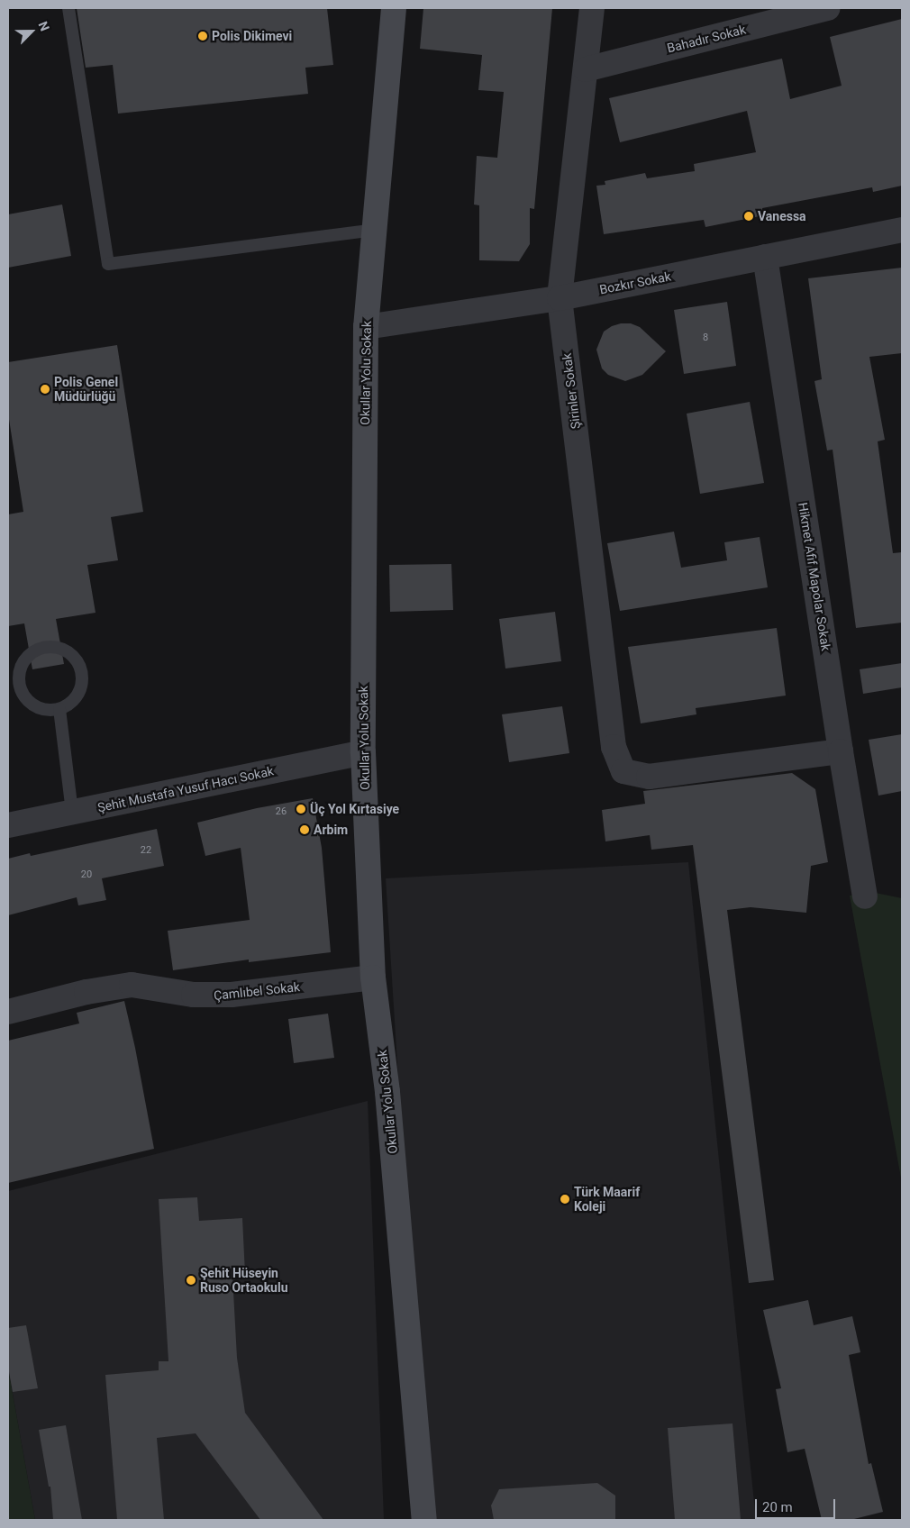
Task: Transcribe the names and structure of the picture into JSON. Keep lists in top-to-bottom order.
{
  "streets": {
    "street": [
      "Bahadır Sokak",
      "Bozkır Sokak",
      "Okullar Yolu Sokak",
      "Şirinler Sokak",
      "Hikmet Afif Mapolar Sokak",
      "Şehit Mustafa Yusuf Hacı Sokak",
      "Çamlıbel Sokak"
    ]
  },
  "crossings": [
    ["Bahadır Sokak", "Şirinler Sokak"],
    ["Bozkır Sokak", "Okullar Yolu Sokak"],
    ["Bozkır Sokak", "Şirinler Sokak"],
    ["Bozkır Sokak", "Hikmet Afif Mapolar Sokak"],
    ["Okullar Yolu Sokak", "Şehit Mustafa Yusuf Hacı Sokak"],
    ["Okullar Yolu Sokak", "Çamlıbel Sokak"],
    ["Şirinler Sokak", "Hikmet Afif Mapolar Sokak"]
  ],
  "places": [
    "Polis Dikimevi",
    "Vanessa",
    "Polis Genel Müdürlüğü",
    "Üç Yol Kırtasiye",
    "Arbim",
    "Türk Maarif Koleji",
    "Şehit Hüseyin Ruso Ortaokulu"
  ],
  "house_numbers": [
    "8",
    "26",
    "22",
    "20"
  ],
  "scale_bar": "20 m",
  "north": "top right"
}
